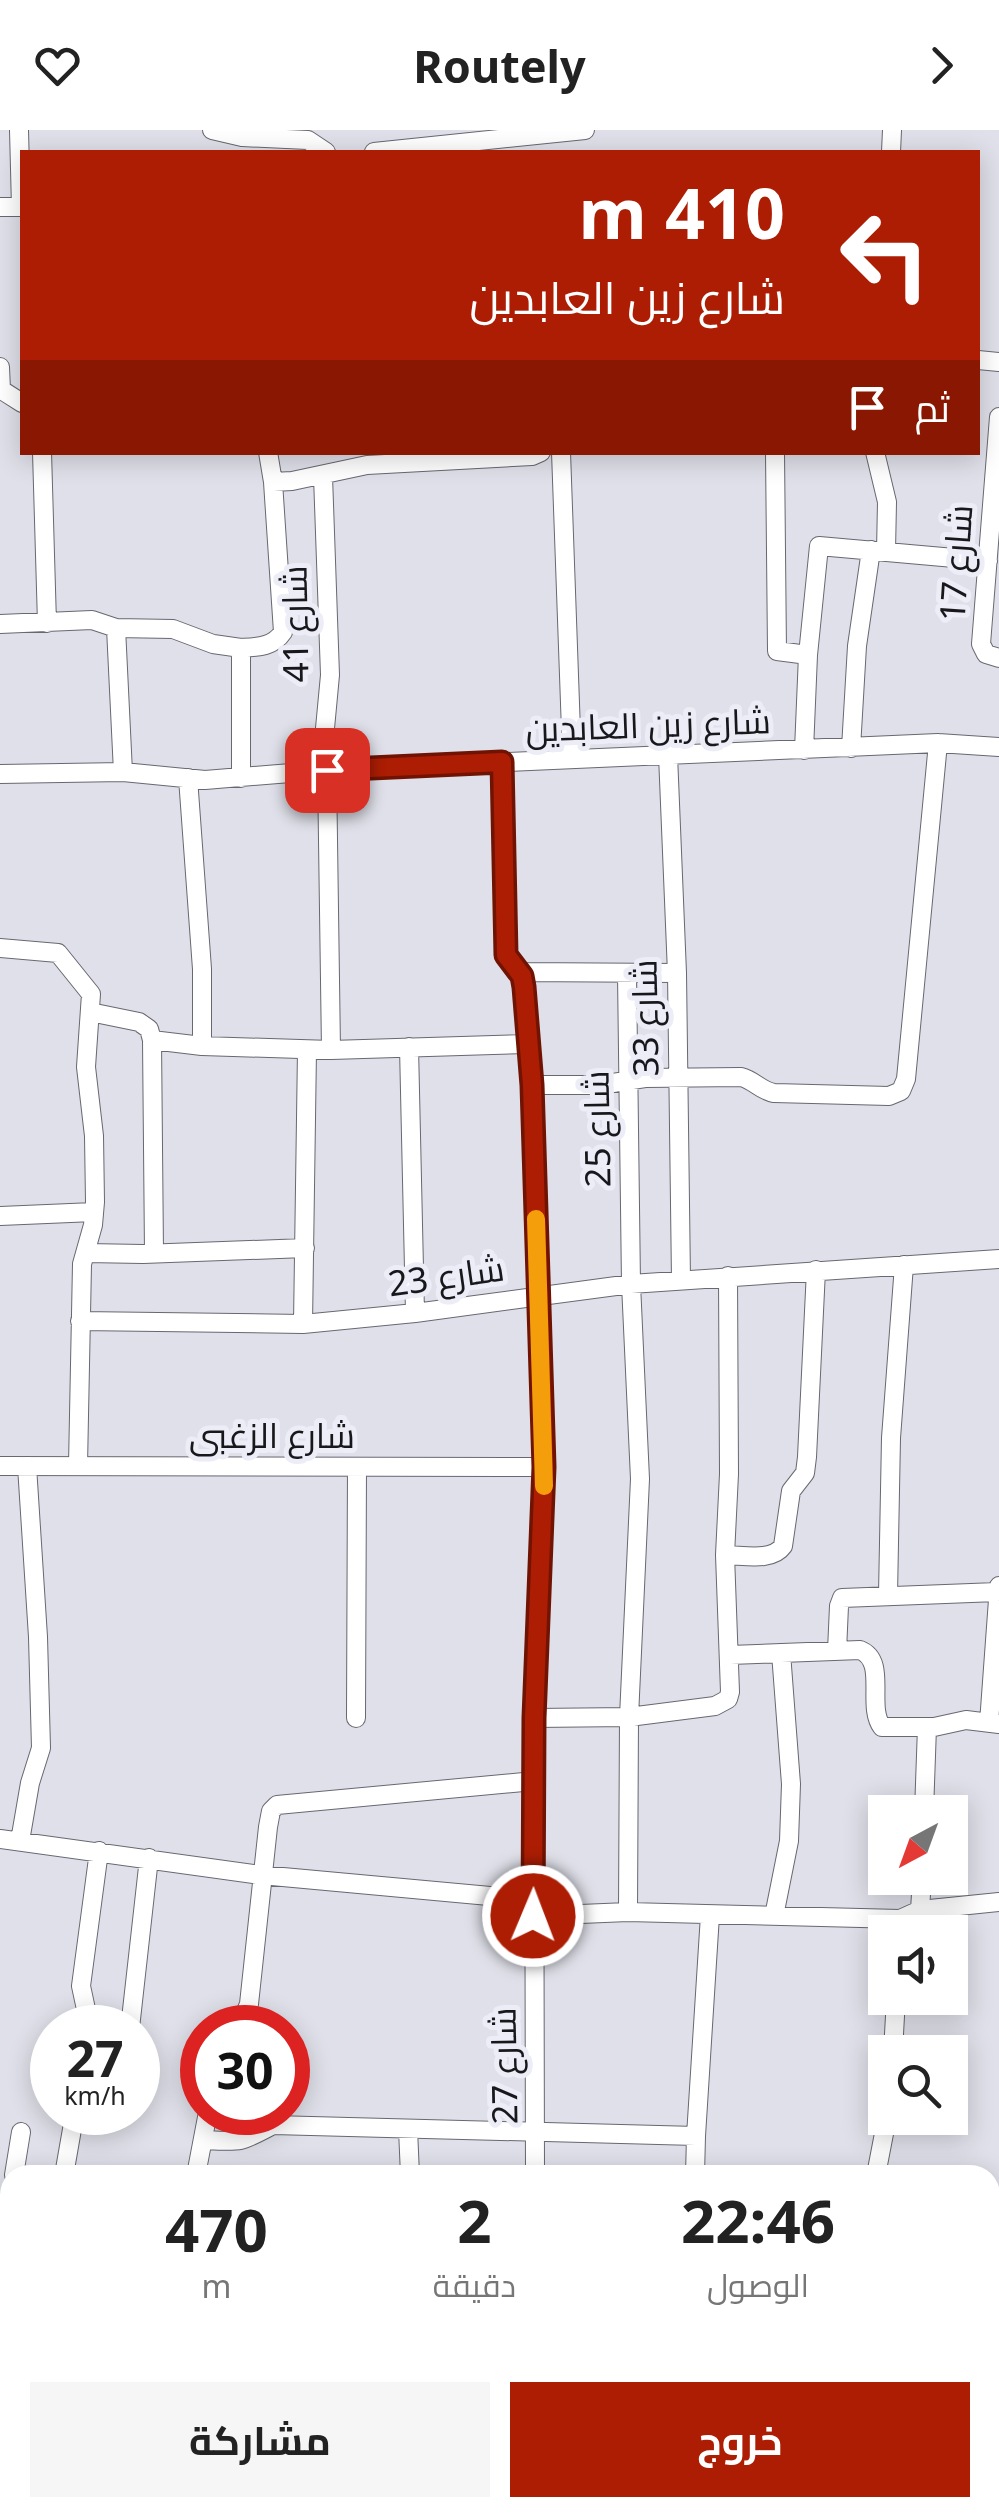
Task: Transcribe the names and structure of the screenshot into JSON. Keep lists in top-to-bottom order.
{
  "streets": {
    "street": [
      "شارع 17",
      "شارع 41",
      "شارع زين العابدين",
      "شارع 33",
      "شارع 25",
      "شارع 23",
      "شارع الزغبى",
      "شارع 27"
    ]
  },
  "crossings": [
    ["شارع 41", "شارع زين العابدين"],
    ["شارع زين العابدين", "شارع 33"],
    ["شارع زين العابدين", "شارع 27"],
    ["شارع 33", "شارع 23"],
    ["شارع 25", "شارع 23"],
    ["شارع 23", "شارع 27"],
    ["شارع الزغبى", "شارع 27"]
  ],
  "north": "bottom left",
  "page": {
    "header": "Routely",
    "turn": ["410 m", "شارع زين العابدين"],
    "then": "ثم",
    "speed": "27 km/h",
    "limit": "30",
    "eta": [
      "22:46",
      "الوصول",
      "2",
      "دقيقة",
      "470",
      "m"
    ],
    "buttons": ["خروج", "مشاركة"]
  }
}
